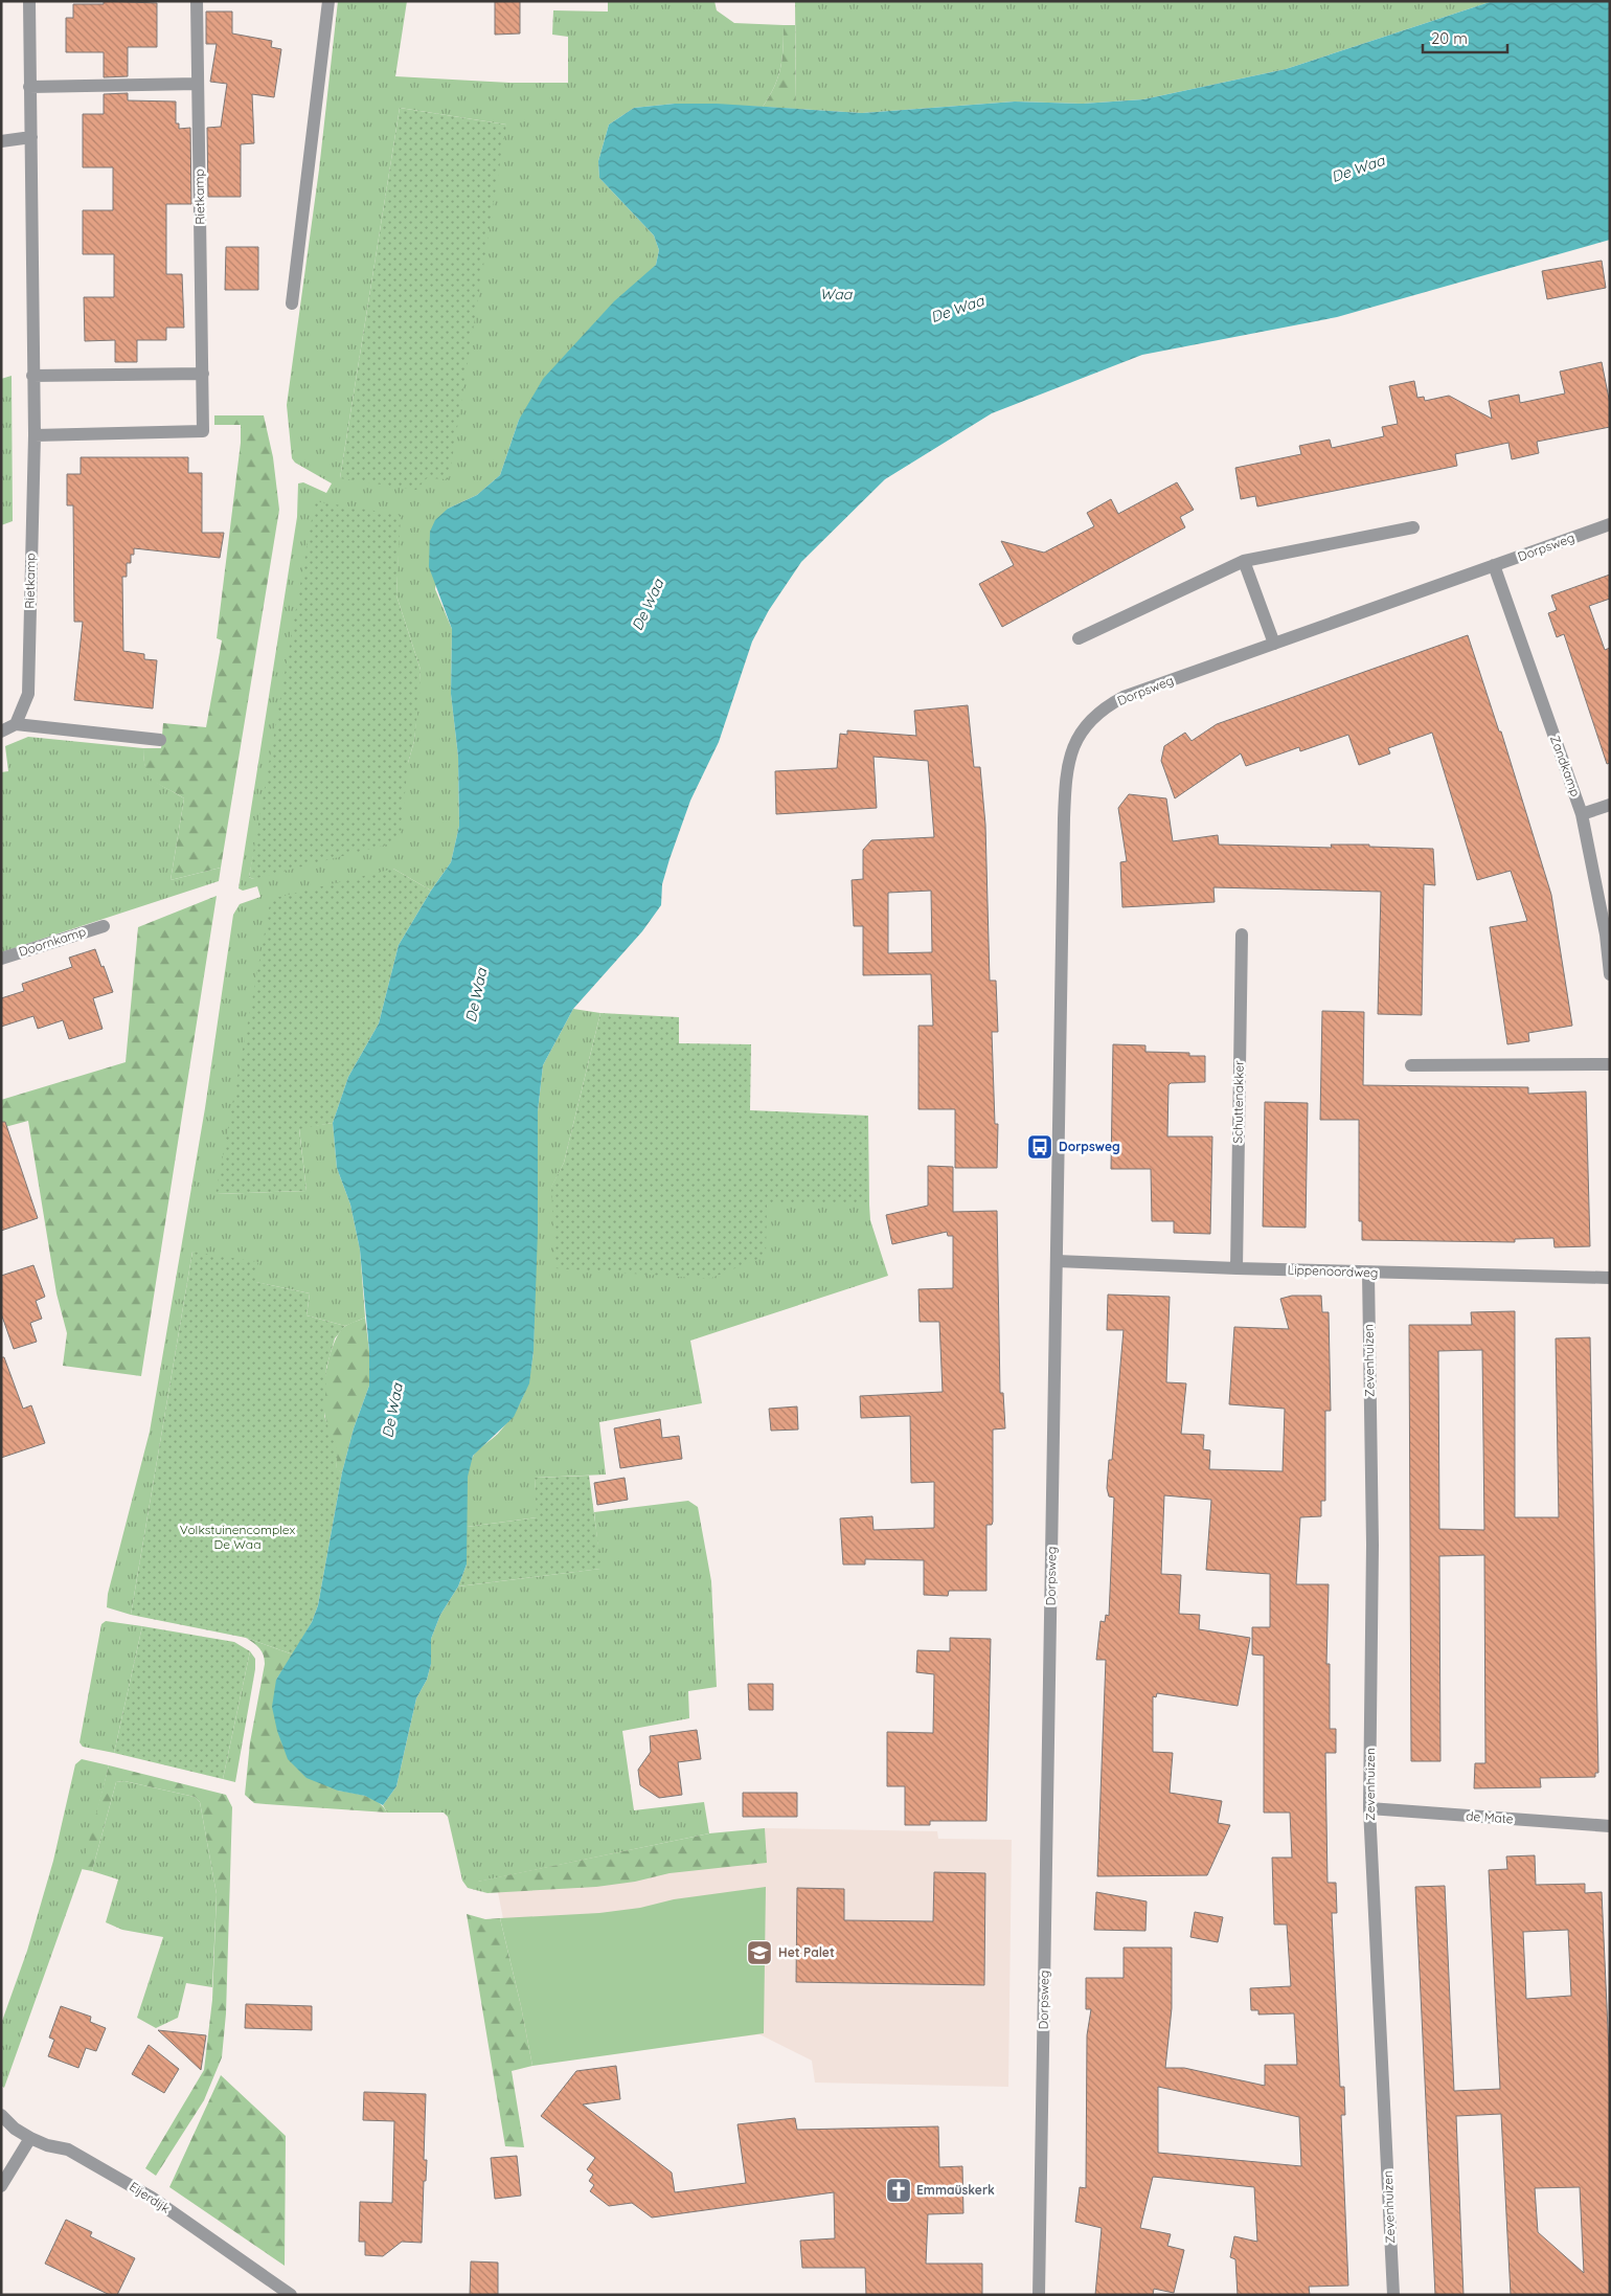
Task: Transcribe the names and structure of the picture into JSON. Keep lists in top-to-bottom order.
{
  "streets": {
    "street": [
      "Rietkamp",
      "Dorpsweg",
      "Zandkamp",
      "Doornkamp",
      "Schuttenakker",
      "Lippenoordweg",
      "Zevenhuizen",
      "de Mate",
      "Eijerdijk"
    ]
  },
  "crossings": [
    ["Dorpsweg", "Zandkamp"],
    ["Dorpsweg", "Lippenoordweg"],
    ["Schuttenakker", "Lippenoordweg"],
    ["Lippenoordweg", "Zevenhuizen"],
    ["Zevenhuizen", "de Mate"]
  ],
  "water": ["De Waa", "Waa"],
  "parks": ["Volkstuinencomplex De Waa"],
  "places": {
    "bus stop": ["Dorpsweg"],
    "school or university": ["Het Palet"],
    "church": ["Emmaüskerk"]
  },
  "scale_bar": "20 m"
}
